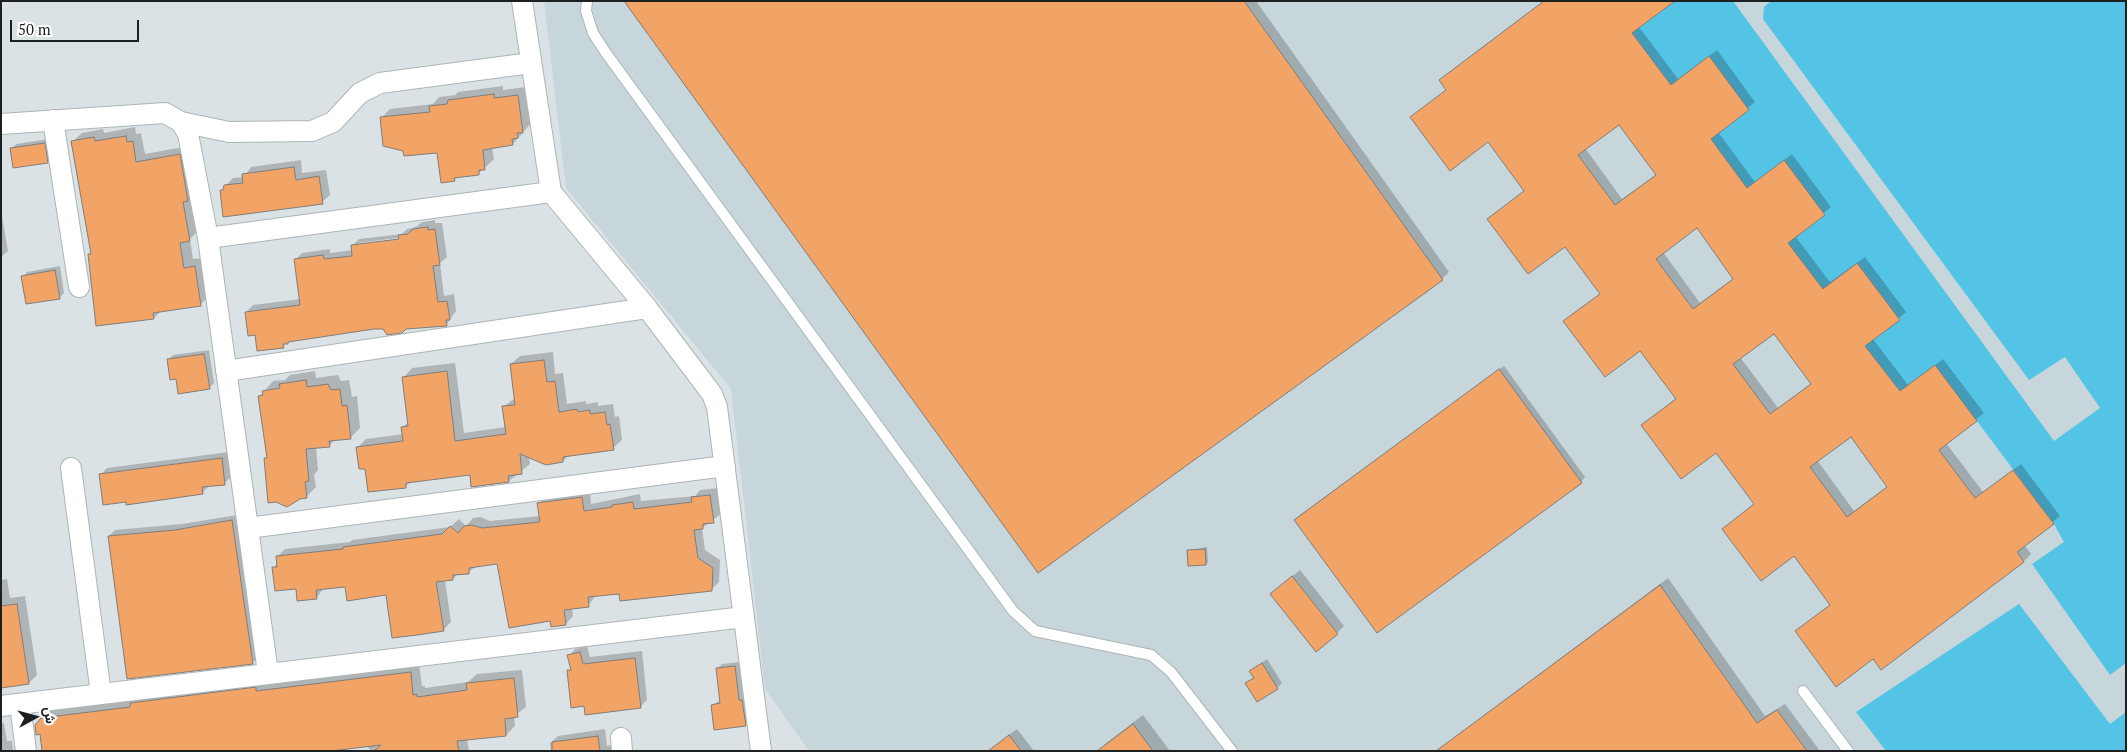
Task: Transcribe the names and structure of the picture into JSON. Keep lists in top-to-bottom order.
{
  "scale_bar": "50 m",
  "north": "right"
}
